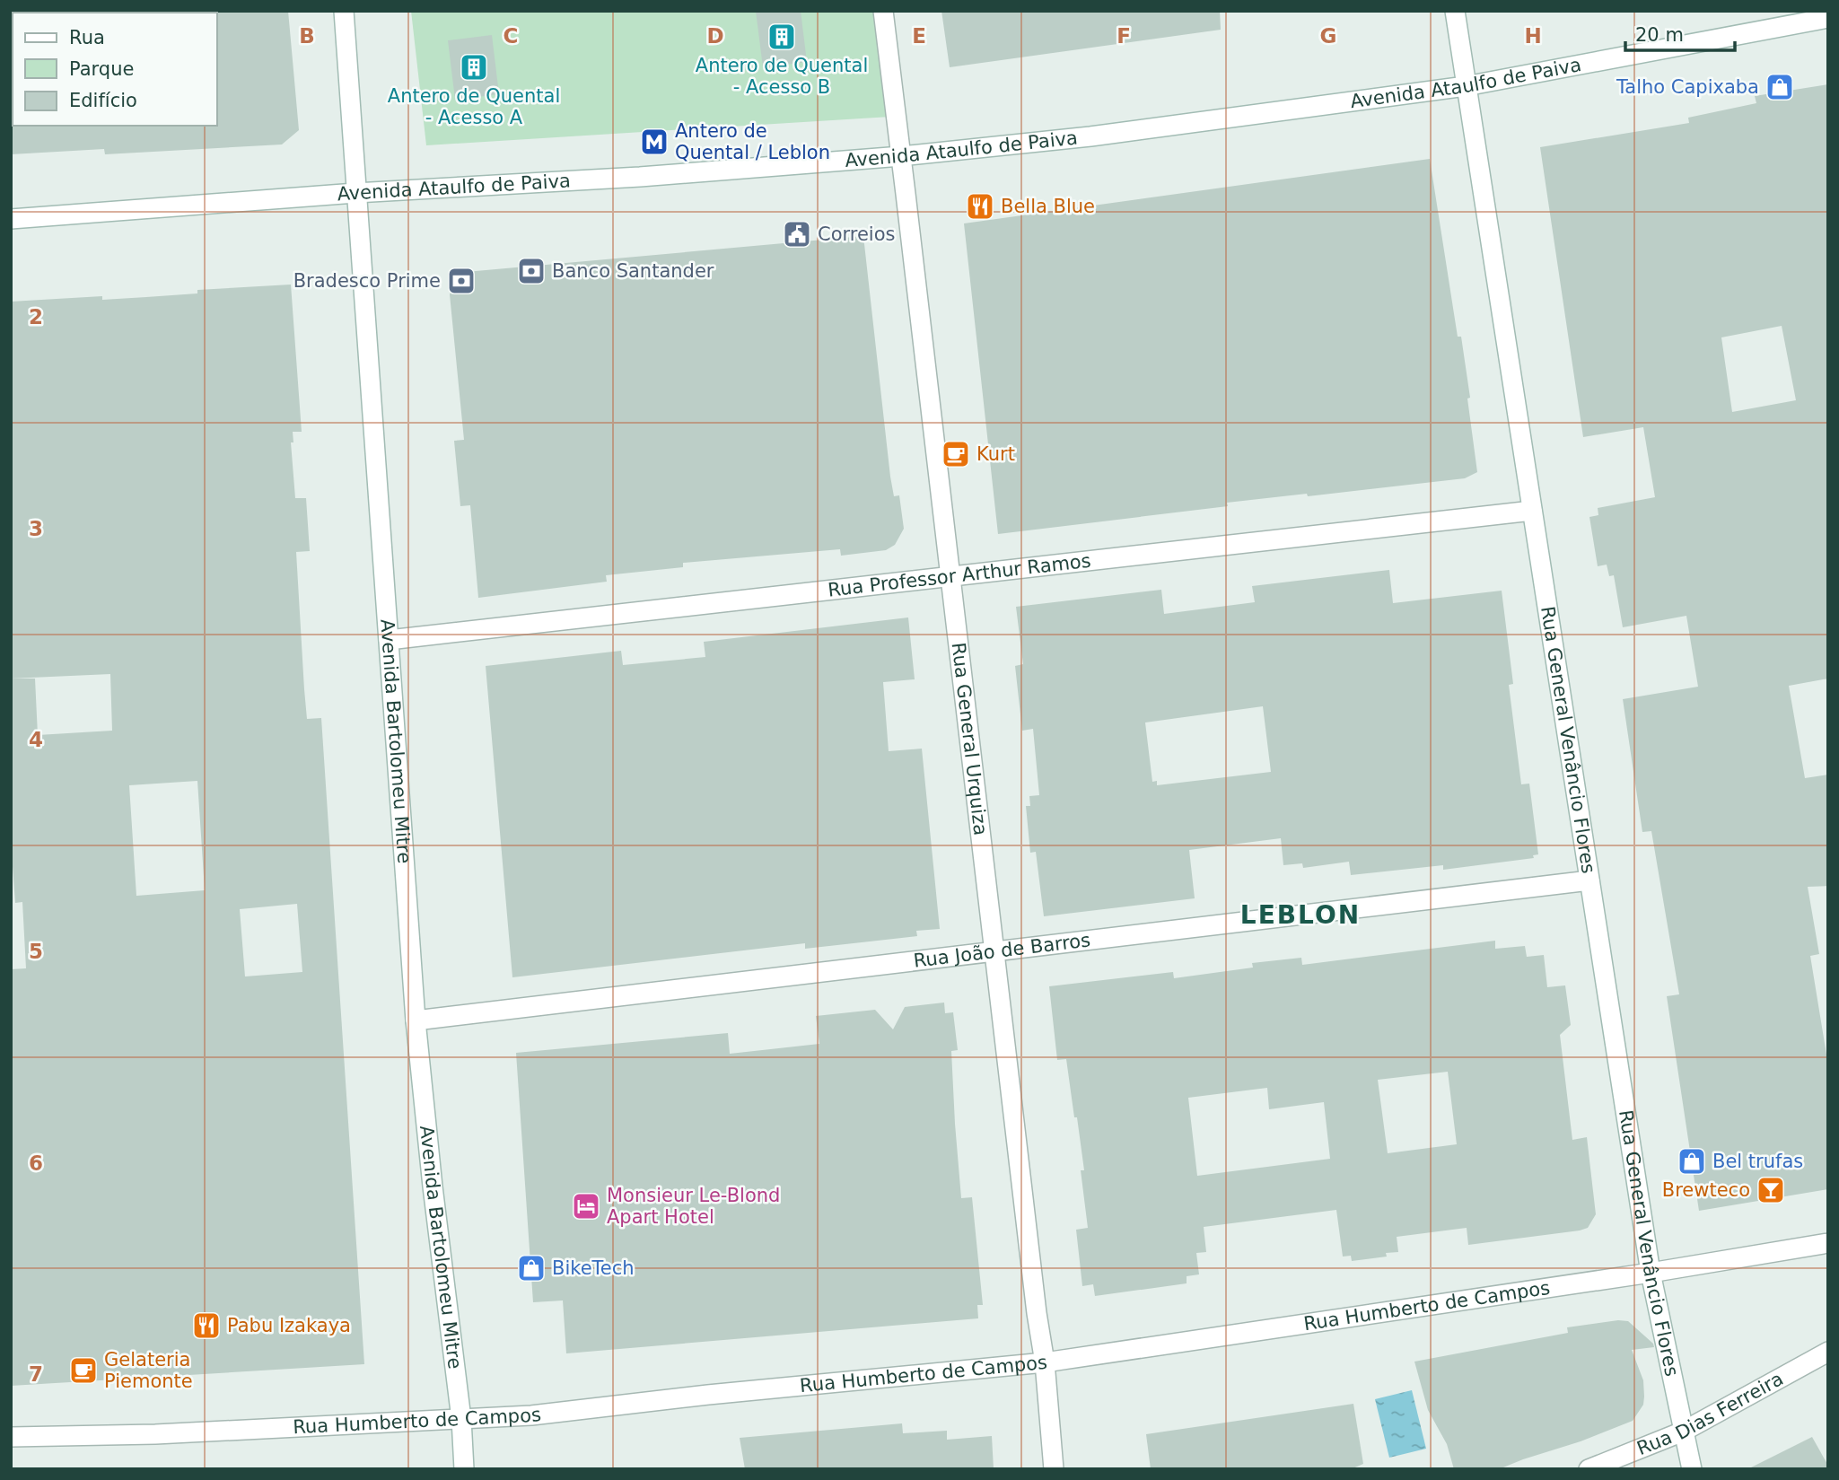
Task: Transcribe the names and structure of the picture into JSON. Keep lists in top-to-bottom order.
{
  "streets": {
    "street": [
      "Avenida Ataulfo de Paiva",
      "Rua Professor Arthur Ramos",
      "Rua General Urquiza",
      "Avenida Bartolomeu Mitre",
      "Rua General Venâncio Flores",
      "Rua João de Barros",
      "Rua Humberto de Campos",
      "Rua Dias Ferreira"
    ]
  },
  "crossings": [
    ["Avenida Ataulfo de Paiva", "Rua General Urquiza"],
    ["Avenida Ataulfo de Paiva", "Avenida Bartolomeu Mitre"],
    ["Avenida Ataulfo de Paiva", "Rua General Venâncio Flores"],
    ["Rua Professor Arthur Ramos", "Rua General Urquiza"],
    ["Rua Professor Arthur Ramos", "Avenida Bartolomeu Mitre"],
    ["Rua Professor Arthur Ramos", "Rua General Venâncio Flores"],
    ["Rua General Urquiza", "Rua João de Barros"],
    ["Rua General Urquiza", "Rua Humberto de Campos"],
    ["Avenida Bartolomeu Mitre", "Rua João de Barros"],
    ["Avenida Bartolomeu Mitre", "Rua Humberto de Campos"],
    ["Rua General Venâncio Flores", "Rua João de Barros"],
    ["Rua General Venâncio Flores", "Rua Humberto de Campos"],
    ["Rua General Venâncio Flores", "Rua Dias Ferreira"]
  ],
  "districts": ["LEBLON"],
  "places": {
    "building": ["Antero de Quental - Acesso B", "Antero de Quental - Acesso A"],
    "shop": ["Talho Capixaba", "Bel trufas", "BikeTech"],
    "metro station": ["Antero de Quental / Leblon"],
    "restaurant": ["Bella Blue", "Pabu Izakaya"],
    "public building": ["Correios"],
    "bank": ["Banco Santander", "Bradesco Prime"],
    "cafe": ["Kurt", "Gelateria Piemonte"],
    "bar": ["Brewteco"],
    "hotel": ["Monsieur Le-Blond Apart Hotel"]
  },
  "legend": ["Rua", "Parque", "Edifício"],
  "scale_bar": "20 m",
  "grid": {
    "columns": [
      "B",
      "C",
      "D",
      "E",
      "F",
      "G",
      "H"
    ],
    "rows": [
      "2",
      "3",
      "4",
      "5",
      "6",
      "7"
    ]
  }
}
